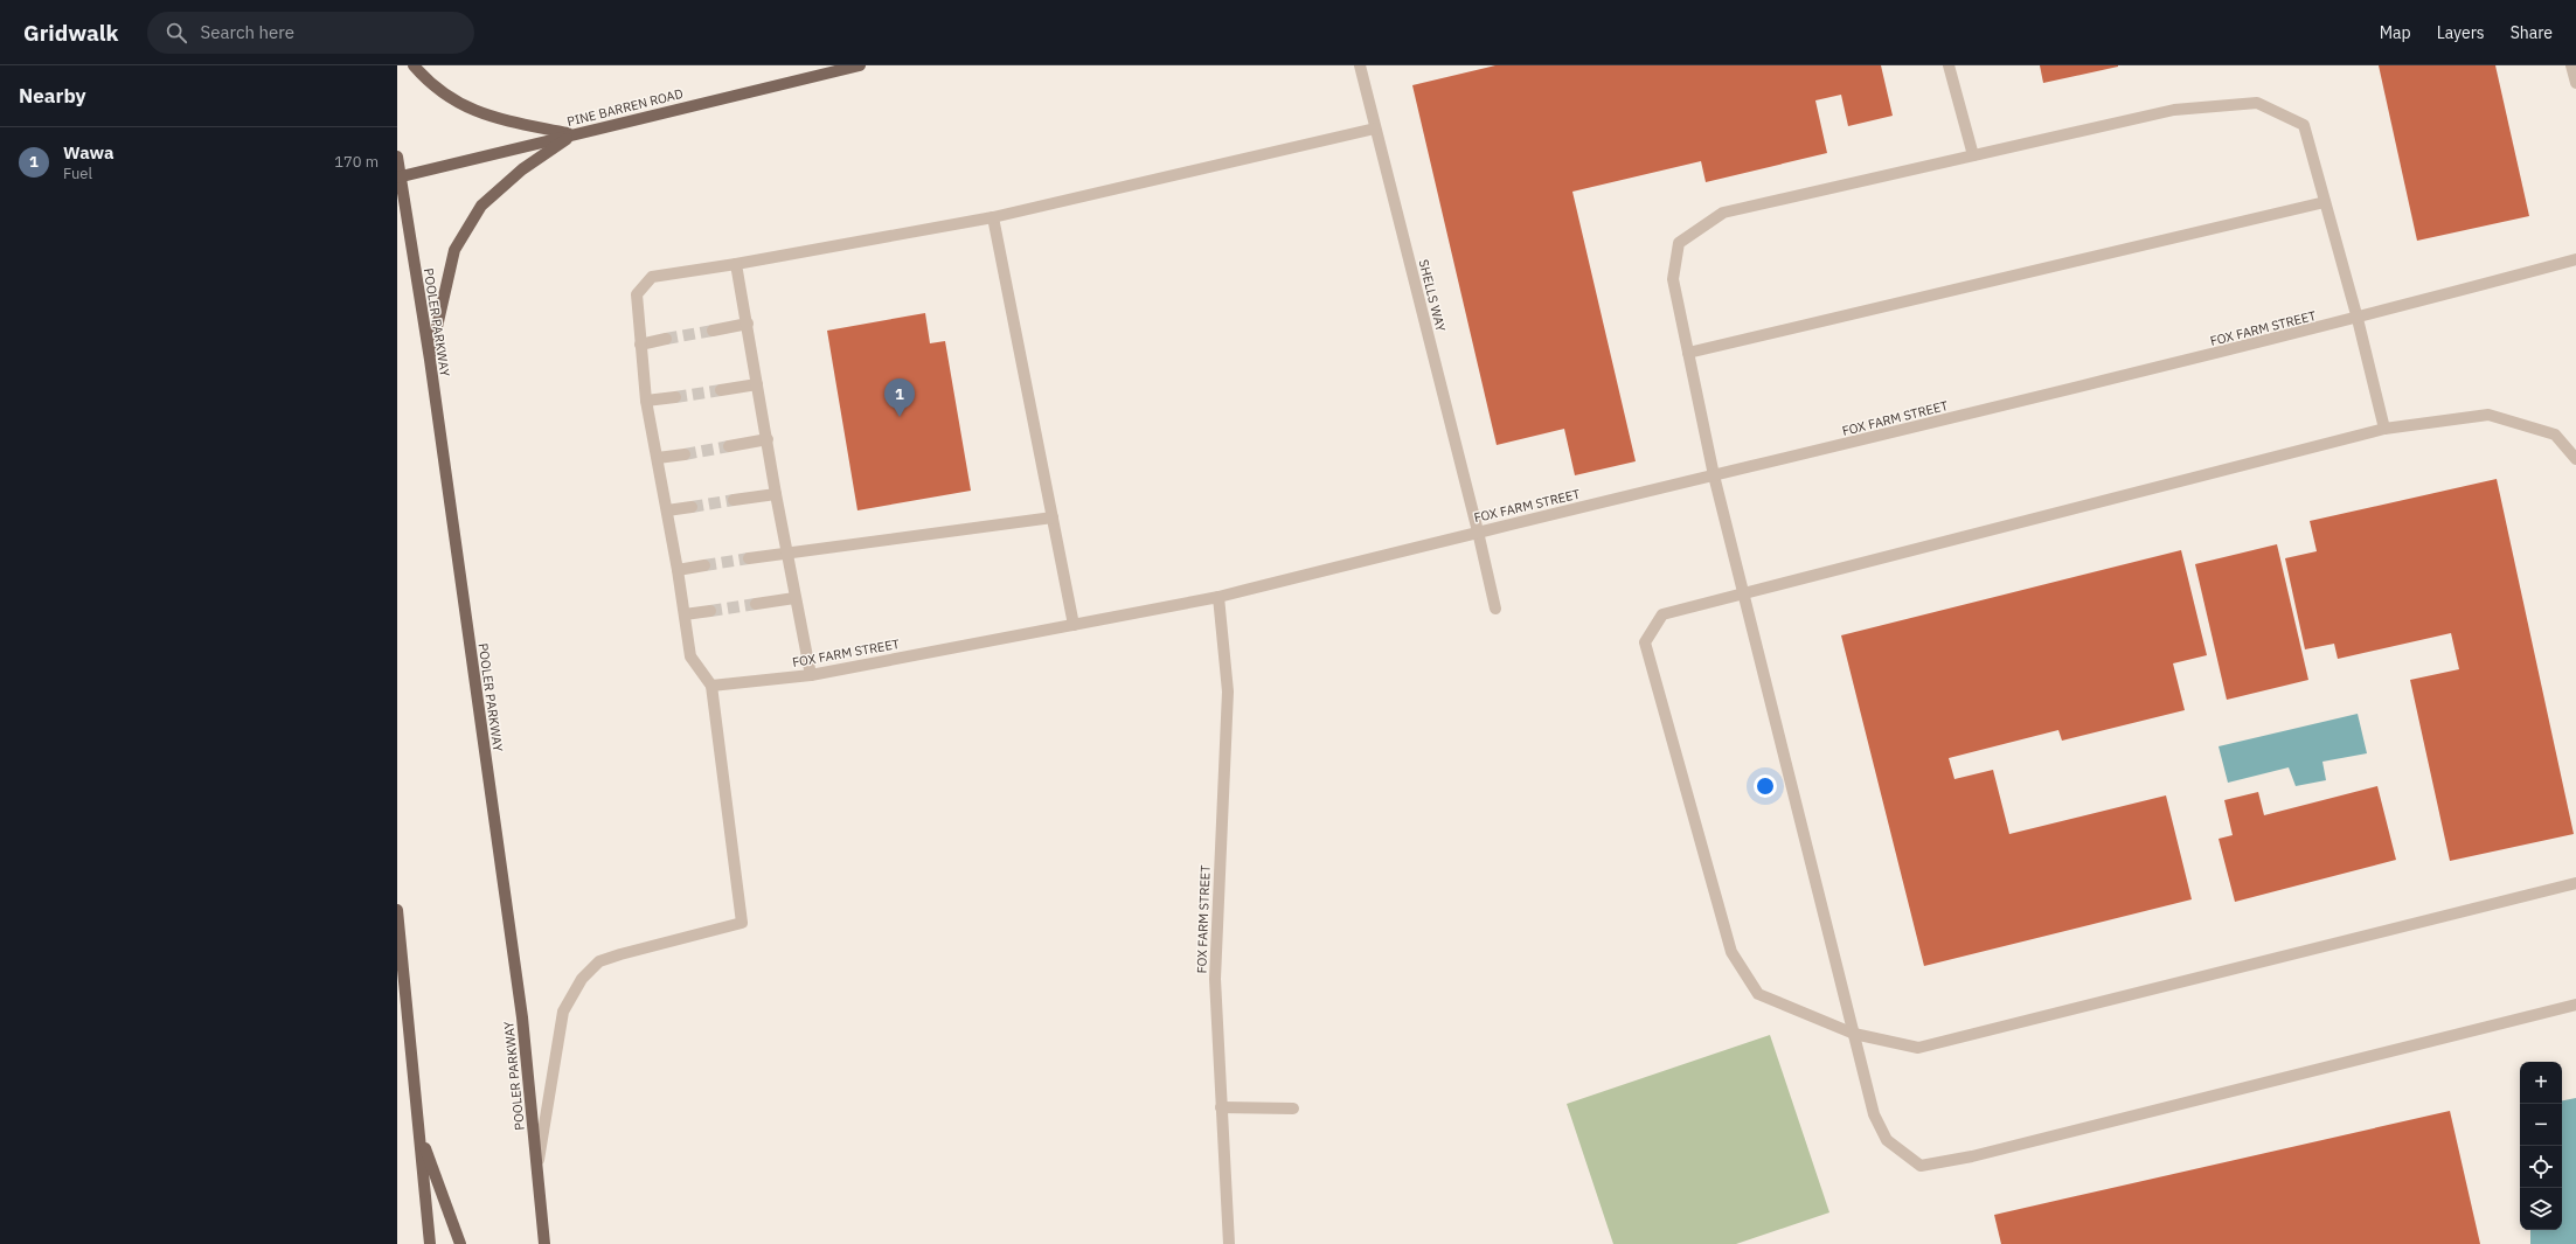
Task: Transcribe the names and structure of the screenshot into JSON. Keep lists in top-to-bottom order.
{
  "streets": {
    "main road": ["PINE BARREN ROAD", "POOLER PARKWAY"],
    "lane": ["SHELLS WAY", "FOX FARM STREET"]
  },
  "crossings": [
    ["PINE BARREN ROAD", "POOLER PARKWAY"],
    ["SHELLS WAY", "FOX FARM STREET"]
  ],
  "page": {
    "header": "Gridwalk",
    "search": "Search here",
    "nav": ["Map", "Layers", "Share"],
    "heading": "Nearby",
    "list": [
      {
        "mark": "1",
        "name": "Wawa",
        "note": "Fuel",
        "value": "170 m"
      }
    ],
    "pins": "1",
    "map_buttons": ["+", "−"]
  }
}
